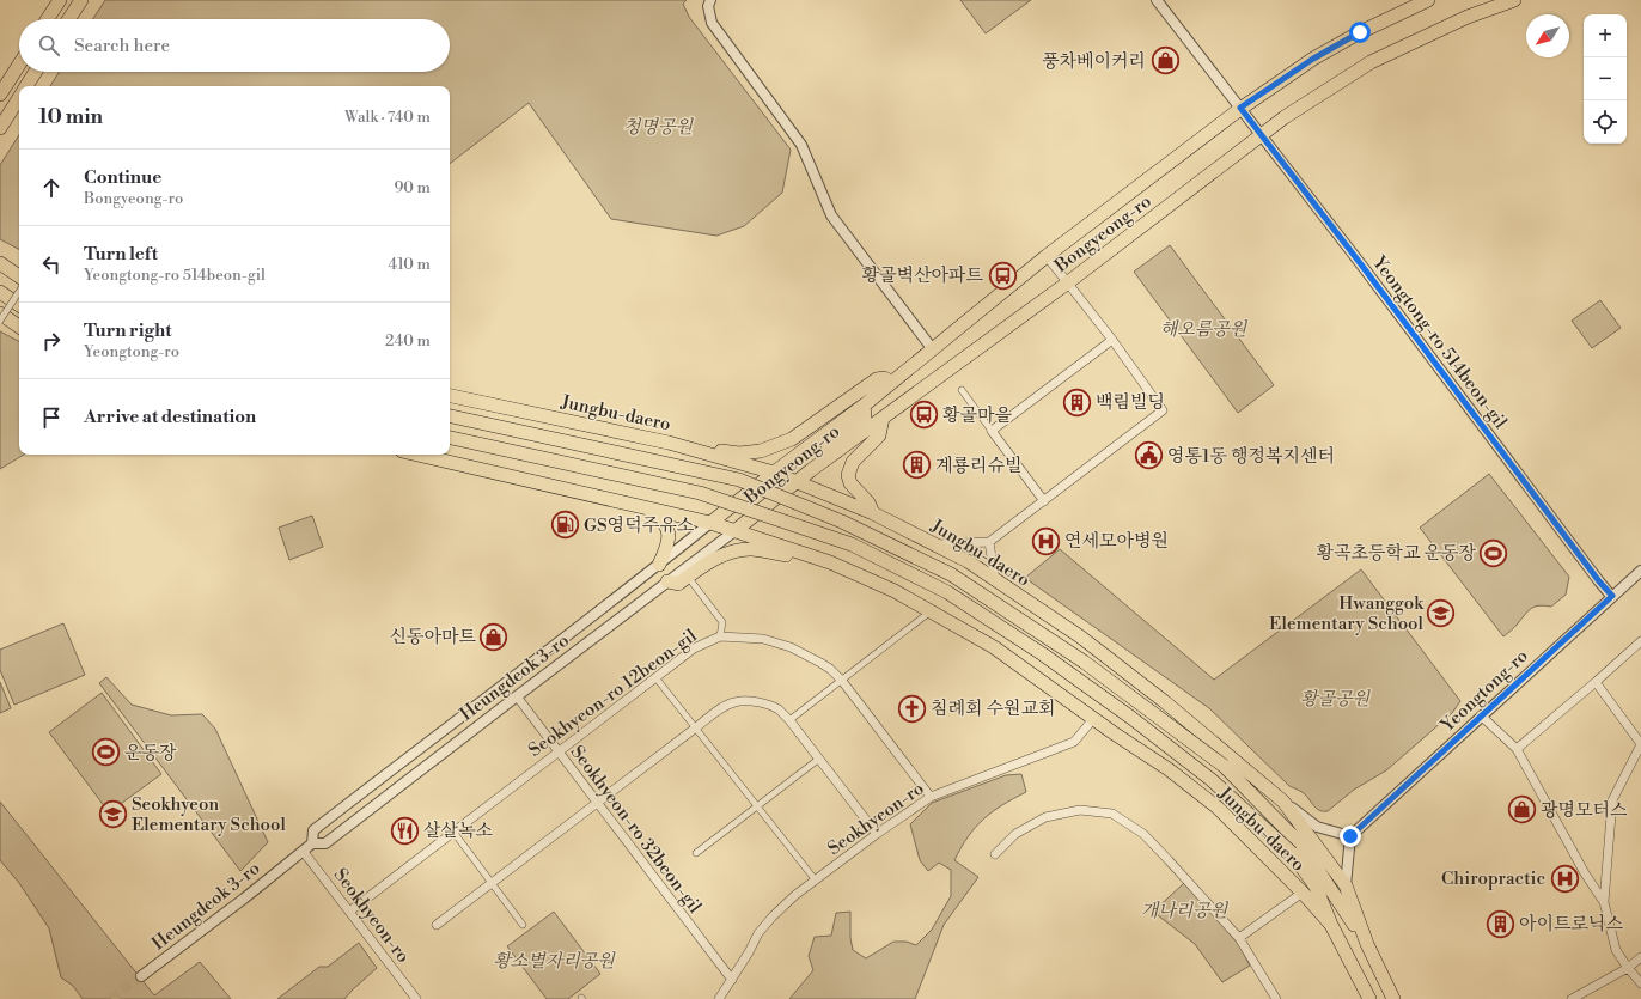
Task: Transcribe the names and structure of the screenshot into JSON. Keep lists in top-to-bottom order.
{
  "streets": {
    "main road": ["Bongyeong-ro", "Jungbu-daero"],
    "street": [
      "Yeongtong-ro 514beon-gil",
      "Heungdeok 3-ro",
      "Yeongtong-ro",
      "Seokhyeon-ro 12beon-gil",
      "Seokhyeon-ro",
      "Seokhyeon-ro 32beon-gil"
    ]
  },
  "crossings": [
    ["Bongyeong-ro", "Yeongtong-ro 514beon-gil"],
    ["Bongyeong-ro", "Jungbu-daero"],
    ["Bongyeong-ro", "Heungdeok 3-ro"],
    ["Yeongtong-ro 514beon-gil", "Yeongtong-ro"],
    ["Jungbu-daero", "Heungdeok 3-ro"],
    ["Jungbu-daero", "Seokhyeon-ro"],
    ["Heungdeok 3-ro", "Seokhyeon-ro"],
    ["Heungdeok 3-ro", "Seokhyeon-ro 32beon-gil"],
    ["Seokhyeon-ro 12beon-gil", "Seokhyeon-ro"],
    ["Seokhyeon-ro 12beon-gil", "Seokhyeon-ro 32beon-gil"],
    ["Seokhyeon-ro", "Seokhyeon-ro 32beon-gil"]
  ],
  "parks": [
    "청명공원",
    "해오름공원",
    "황골공원",
    "개나리공원",
    "황소별자리공원"
  ],
  "places": {
    "shop": ["풍차베이커리", "신동아마트", "광명모터스"],
    "bus stop": ["황골벽산아파트", "황골마을"],
    "building": ["백림빌딩", "계룡리슈빌", "아이트로닉스"],
    "public building": ["영통1동 행정복지센터"],
    "fuel station": ["GS영덕주유소"],
    "hospital": ["연세모아병원", "Chiropractic"],
    "sports": ["황곡초등학교 운동장", "운동장"],
    "school or university": ["Hwanggok Elementary School", "Seokhyeon Elementary School"],
    "church": ["침례회 수원교회"],
    "restaurant": ["살살녹소"]
  },
  "north": "bottom left",
  "page": {
    "map_buttons": ["+", "−"],
    "search": "Search here",
    "heading": ["10 min", "Walk · 740 m"],
    "list": [
      ["Continue", "Bongyeong-ro", "90 m"],
      ["Turn left", "Yeongtong-ro 514beon-gil", "410 m"],
      ["Turn right", "Yeongtong-ro", "240 m"],
      "Arrive at destination"
    ]
  }
}
